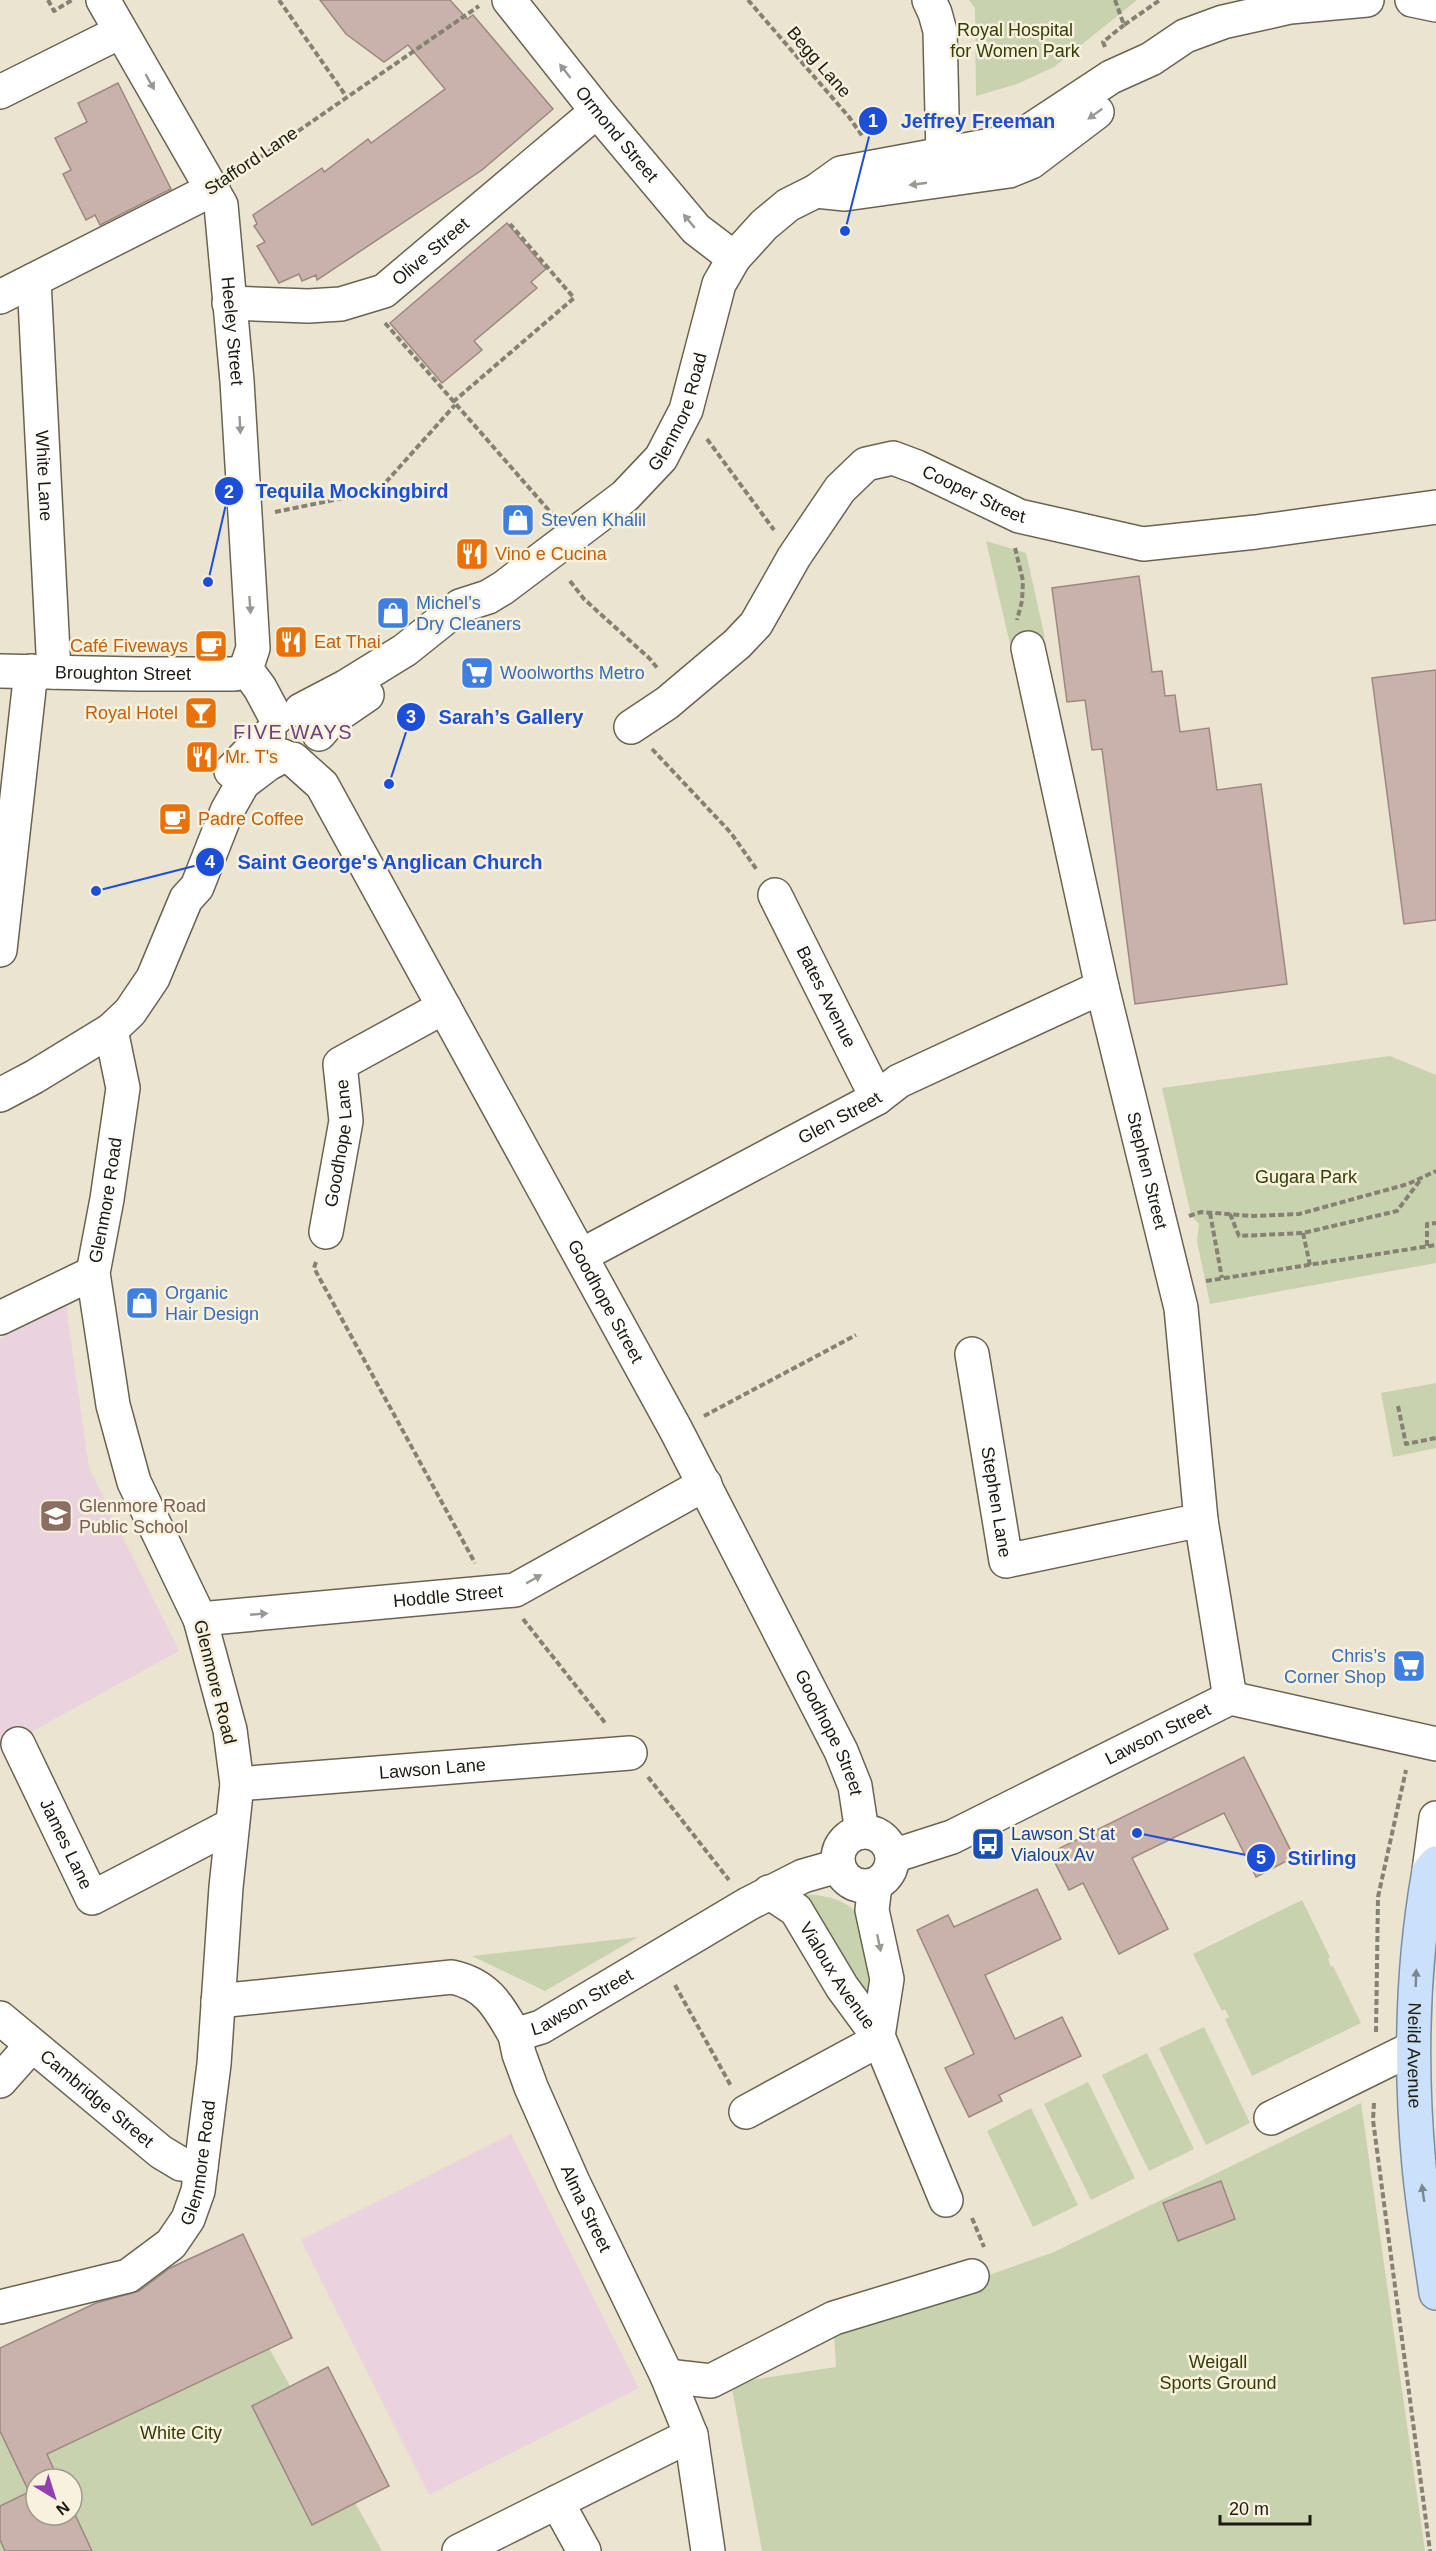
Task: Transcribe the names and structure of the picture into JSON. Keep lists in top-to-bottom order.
{
  "streets": {
    "main road": ["Neild Avenue"],
    "street": [
      "Ormond Street",
      "Stafford Lane",
      "Olive Street",
      "Heeley Street",
      "Glenmore Road",
      "White Lane",
      "Cooper Street",
      "Broughton Street",
      "Bates Avenue",
      "Glen Street",
      "Goodhope Lane",
      "Stephen Street",
      "Goodhope Street",
      "Stephen Lane",
      "Hoddle Street",
      "Lawson Street",
      "Lawson Lane",
      "James Lane",
      "Vialoux Avenue",
      "Cambridge Street",
      "Alma Street"
    ],
    "path": ["Begg Lane"]
  },
  "crossings": [
    ["Ormond Street", "Olive Street"],
    ["Ormond Street", "Glenmore Road"],
    ["Stafford Lane", "Heeley Street"],
    ["Stafford Lane", "White Lane"],
    ["Olive Street", "Heeley Street"],
    ["Heeley Street", "Broughton Street"],
    ["Glenmore Road", "Goodhope Street"],
    ["Glenmore Road", "Hoddle Street"],
    ["Glenmore Road", "Lawson Street"],
    ["Glenmore Road", "Lawson Lane"],
    ["Glenmore Road", "James Lane"],
    ["Glenmore Road", "Cambridge Street"],
    ["White Lane", "Broughton Street"],
    ["Bates Avenue", "Glen Street"],
    ["Glen Street", "Stephen Street"],
    ["Glen Street", "Goodhope Street"],
    ["Goodhope Lane", "Goodhope Street"],
    ["Stephen Street", "Stephen Lane"],
    ["Stephen Street", "Lawson Street"],
    ["Goodhope Street", "Hoddle Street"],
    ["Goodhope Street", "Lawson Street"],
    ["Goodhope Street", "Vialoux Avenue"],
    ["Lawson Street", "Vialoux Avenue"],
    ["Lawson Street", "Alma Street"]
  ],
  "one_way": [
    "Ormond Street",
    "Heeley Street",
    "Hoddle Street",
    "Neild Avenue"
  ],
  "districts": ["FIVE WAYS"],
  "parks": [
    "Royal Hospital for Women Park",
    "Gugara Park",
    "Weigall Sports Ground",
    "White City"
  ],
  "places": {
    "other": [
      "Jeffrey Freeman",
      "Tequila Mockingbird",
      "Sarah’s Gallery",
      "Saint George's Anglican Church",
      "Stirling"
    ],
    "shop": ["Steven Khalil", "Michel’s Dry Cleaners", "Organic Hair Design"],
    "restaurant": ["Vino e Cucina", "Eat Thai", "Mr. T's"],
    "cafe": ["Café Fiveways", "Padre Coffee"],
    "supermarket": ["Woolworths Metro", "Chris’s Corner Shop"],
    "bar": ["Royal Hotel"],
    "school or university": ["Glenmore Road Public School"],
    "bus stop": ["Lawson St at Vialoux Av"]
  },
  "scale_bar": "20 m",
  "north": "bottom right"
}
